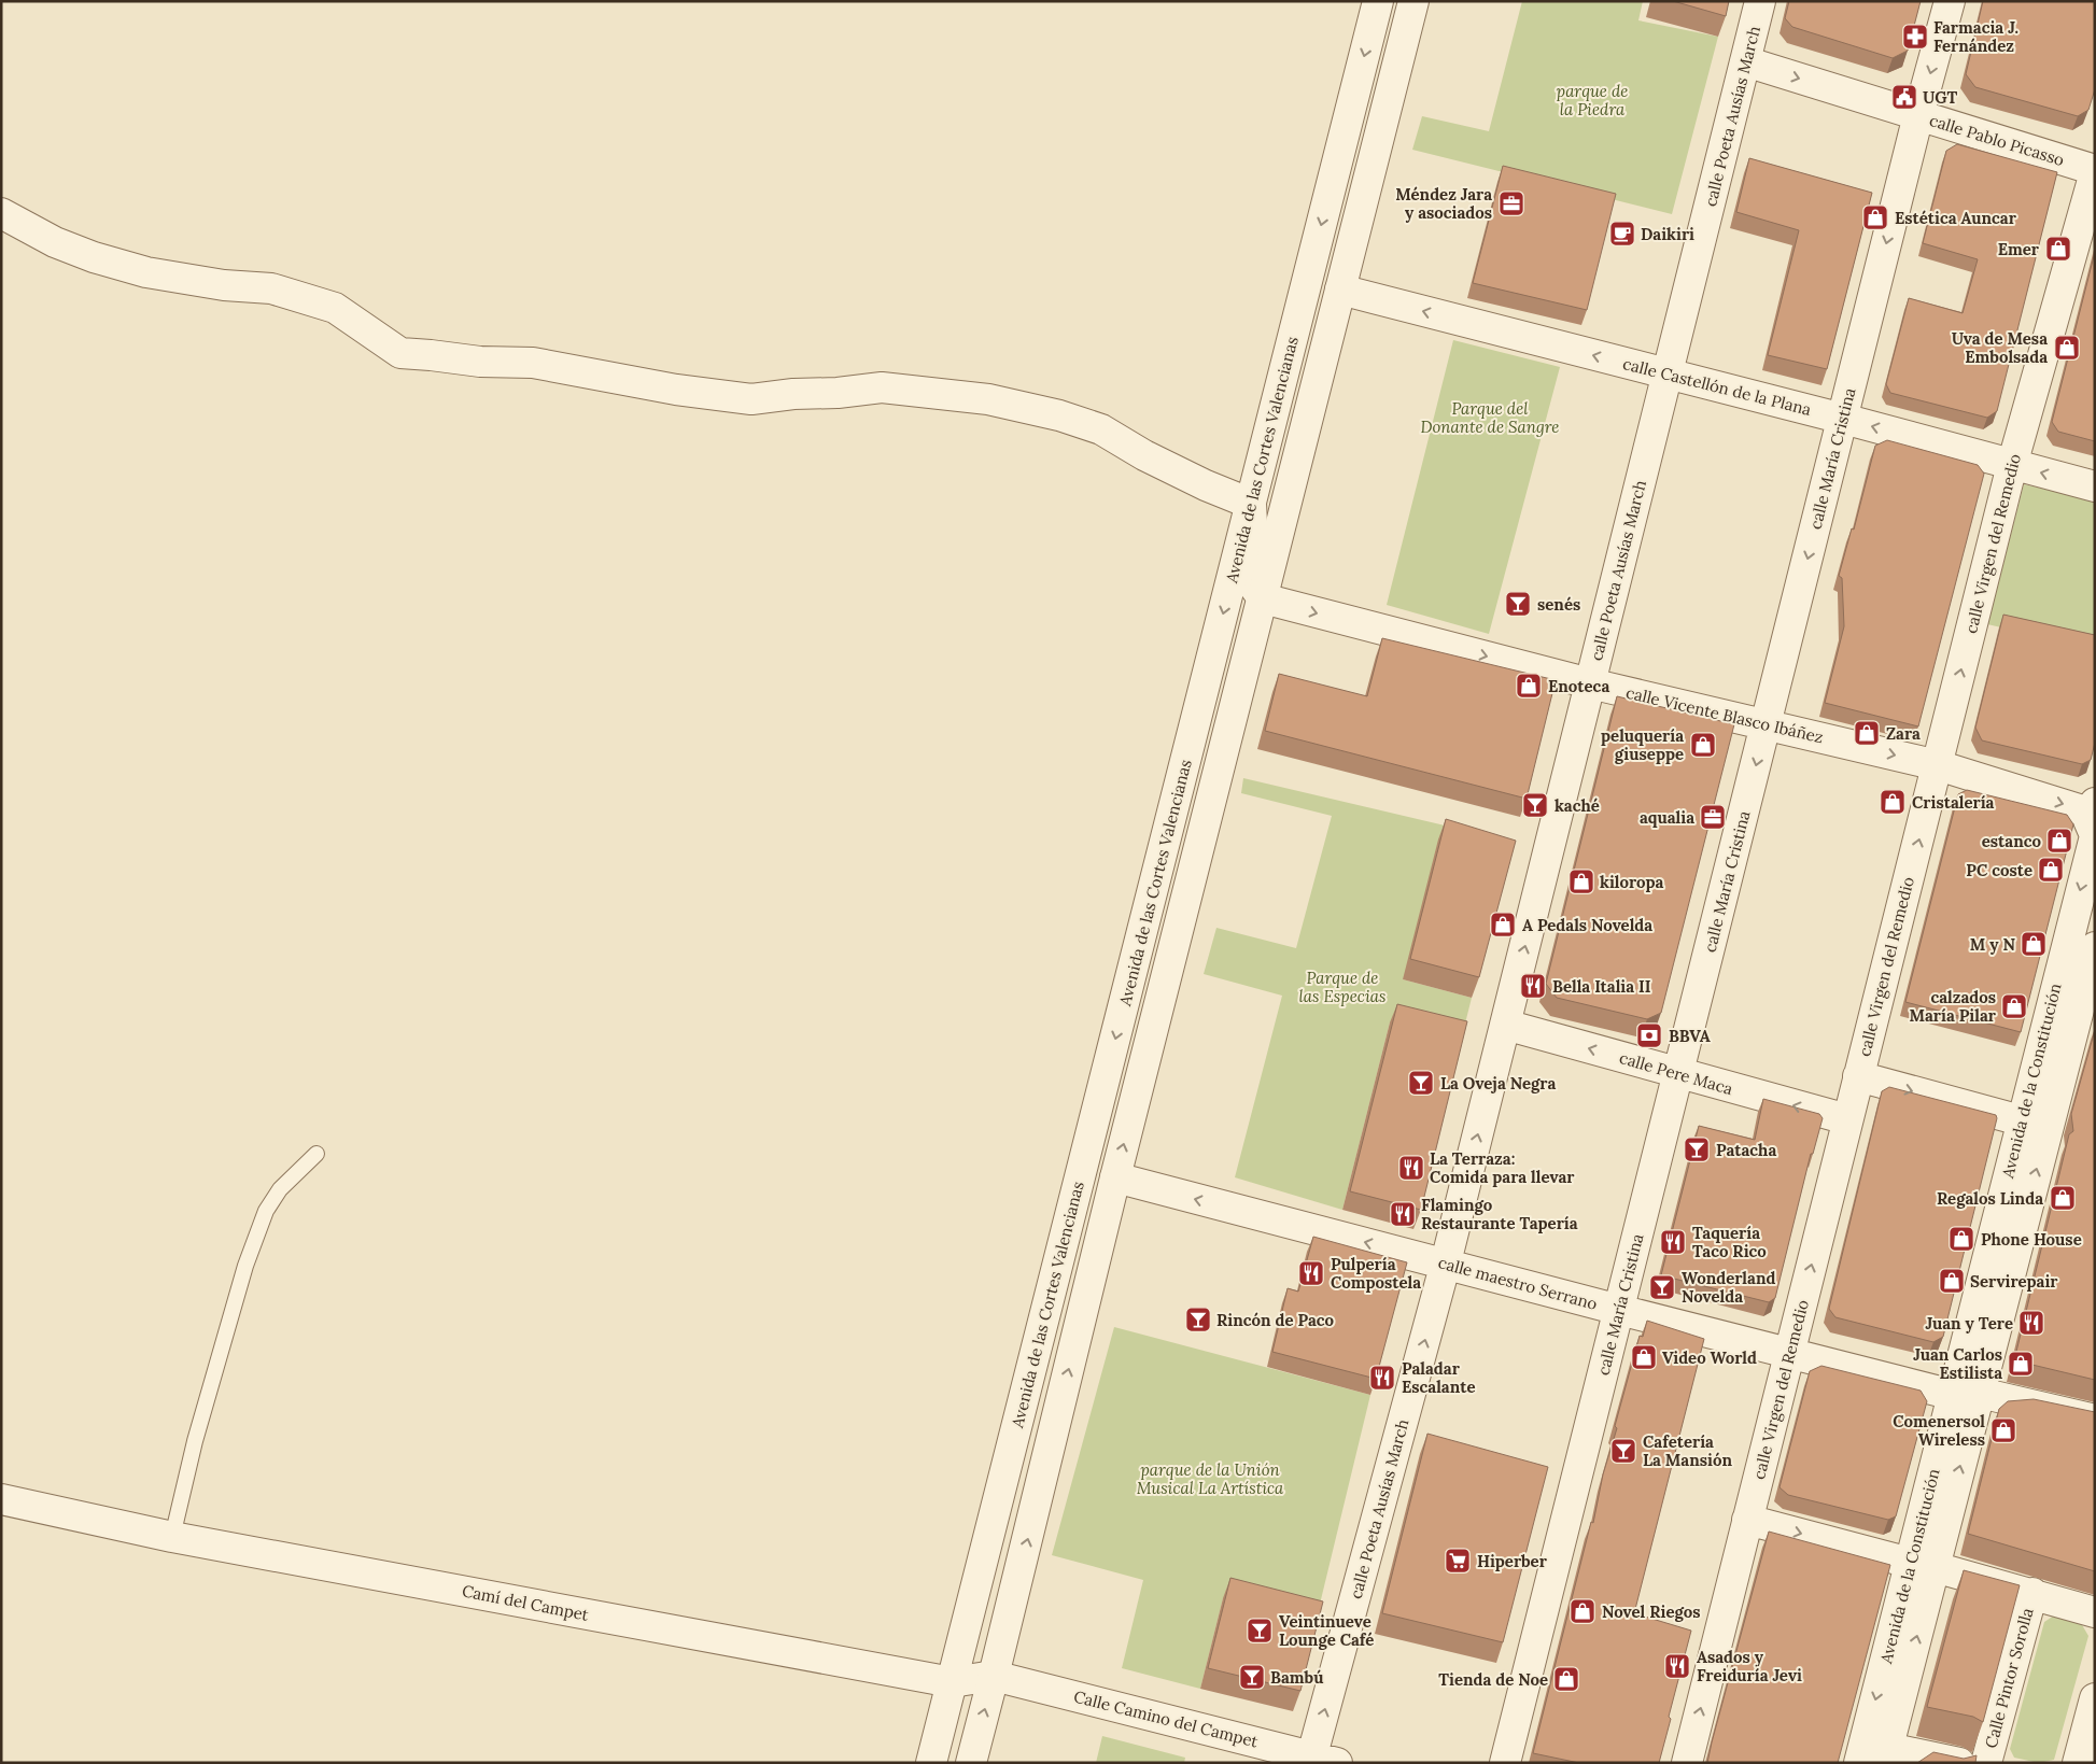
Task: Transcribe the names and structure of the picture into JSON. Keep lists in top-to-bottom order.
{
  "streets": {
    "street": [
      "calle Poeta Ausías March",
      "calle Pablo Picasso",
      "calle Castellón de la Plana",
      "calle María Cristina",
      "Avenida de las Cortes Valencianas",
      "calle Virgen del Remedio",
      "calle Vicente Blasco Ibáñez",
      "calle Pere Maca",
      "Avenida de la Constitución",
      "calle maestro Serrano",
      "Camí del Campet",
      "Calle Pintor Sorolla",
      "Calle Camino del Campet"
    ]
  },
  "crossings": [
    ["calle Poeta Ausías March", "calle Pablo Picasso"],
    ["calle Poeta Ausías March", "calle Castellón de la Plana"],
    ["calle Poeta Ausías March", "calle Vicente Blasco Ibáñez"],
    ["calle Poeta Ausías March", "calle Pere Maca"],
    ["calle Poeta Ausías March", "calle maestro Serrano"],
    ["calle Poeta Ausías March", "Calle Camino del Campet"],
    ["calle Pablo Picasso", "calle María Cristina"],
    ["calle Pablo Picasso", "calle Virgen del Remedio"],
    ["calle Castellón de la Plana", "calle María Cristina"],
    ["calle Castellón de la Plana", "Avenida de las Cortes Valencianas"],
    ["calle Castellón de la Plana", "calle Virgen del Remedio"],
    ["calle María Cristina", "calle Vicente Blasco Ibáñez"],
    ["calle María Cristina", "calle Pere Maca"],
    ["calle María Cristina", "calle maestro Serrano"],
    ["Avenida de las Cortes Valencianas", "calle Vicente Blasco Ibáñez"],
    ["Avenida de las Cortes Valencianas", "calle maestro Serrano"],
    ["Avenida de las Cortes Valencianas", "Camí del Campet"],
    ["Avenida de las Cortes Valencianas", "Calle Camino del Campet"],
    ["calle Virgen del Remedio", "calle Vicente Blasco Ibáñez"],
    ["calle Virgen del Remedio", "calle Pere Maca"],
    ["calle Virgen del Remedio", "calle maestro Serrano"],
    ["calle Vicente Blasco Ibáñez", "Avenida de la Constitución"],
    ["Avenida de la Constitución", "calle maestro Serrano"],
    ["Camí del Campet", "Calle Camino del Campet"]
  ],
  "one_way": [
    "calle Poeta Ausías March",
    "calle Pablo Picasso",
    "calle Castellón de la Plana",
    "calle María Cristina",
    "calle Virgen del Remedio",
    "calle Vicente Blasco Ibáñez",
    "calle Pere Maca"
  ],
  "parks": [
    "parque de la Piedra",
    "Parque del Donante de Sangre",
    "Parque de las Especias",
    "parque de la Unión Musical La Artística"
  ],
  "places": {
    "pharmacy": ["Farmacia J. Fernández"],
    "public building": ["UGT"],
    "office": ["Méndez Jara y asociados", "aqualia"],
    "shop": [
      "Estética Auncar",
      "Emer",
      "Uva de Mesa Embolsada",
      "Enoteca",
      "Zara",
      "peluquería giuseppe",
      "Cristalería",
      "estanco",
      "PC coste",
      "kiloropa",
      "A Pedals Novelda",
      "M y N",
      "calzados María Pilar",
      "Regalos Linda",
      "Phone House",
      "Servirepair",
      "Video World",
      "Juan Carlos Estilista",
      "Comenersol Wireless",
      "Novel Riegos",
      "Tienda de Noe"
    ],
    "cafe": ["Daikiri"],
    "bar": [
      "senés",
      "kaché",
      "La Oveja Negra",
      "Patacha",
      "Wonderland Novelda",
      "Rincón de Paco",
      "Cafetería La Mansión",
      "Veintinueve Lounge Café",
      "Bambú"
    ],
    "restaurant": [
      "Bella Italia II",
      "La Terraza: Comida para llevar",
      "Flamingo Restaurante Tapería",
      "Taquería Taco Rico",
      "Pulpería Compostela",
      "Juan y Tere",
      "Paladar Escalante",
      "Asados y Freiduría Jevi"
    ],
    "bank": ["BBVA"],
    "supermarket": ["Hiperber"]
  }
}
